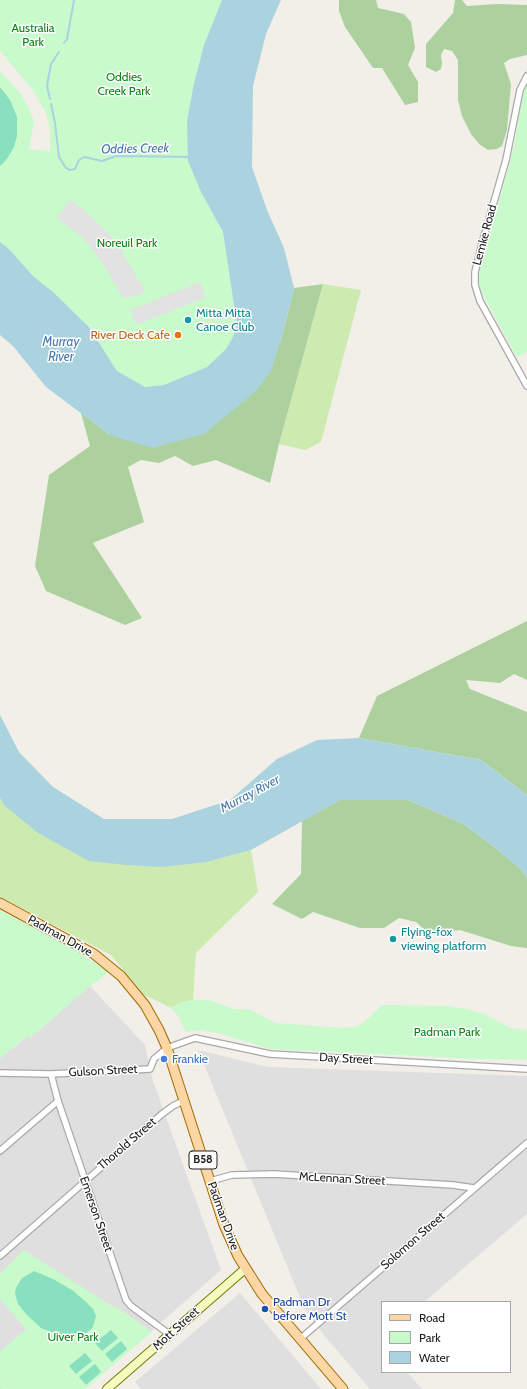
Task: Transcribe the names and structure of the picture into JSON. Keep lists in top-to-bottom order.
{
  "streets": {
    "main road": ["Padman Drive", "B58"],
    "street": [
      "Lemke Road",
      "Day Street",
      "Gulson Street",
      "Thorold Street",
      "McLennan Street",
      "Emerson Street",
      "Solomon Street",
      "Mott Street"
    ]
  },
  "crossings": [
    ["Padman Drive", "Day Street"],
    ["Padman Drive", "Gulson Street"],
    ["Padman Drive", "Thorold Street"],
    ["Padman Drive", "McLennan Street"],
    ["Padman Drive", "Solomon Street"],
    ["Padman Drive", "Mott Street"],
    ["Day Street", "Gulson Street"],
    ["Gulson Street", "Emerson Street"],
    ["Thorold Street", "Emerson Street"],
    ["McLennan Street", "Solomon Street"],
    ["Emerson Street", "Mott Street"]
  ],
  "water": ["Oddies Creek", "Murray River"],
  "parks": [
    "Australia Park",
    "Oddies Creek Park",
    "Noreuil Park",
    "Padman Park",
    "Uiver Park"
  ],
  "places": [
    "Mitta Mitta Canoe Club",
    "River Deck Cafe",
    "Flying-fox viewing platform",
    "Frankie",
    "Padman Dr before Mott St"
  ],
  "legend": ["Road", "Park", "Water"]
}
